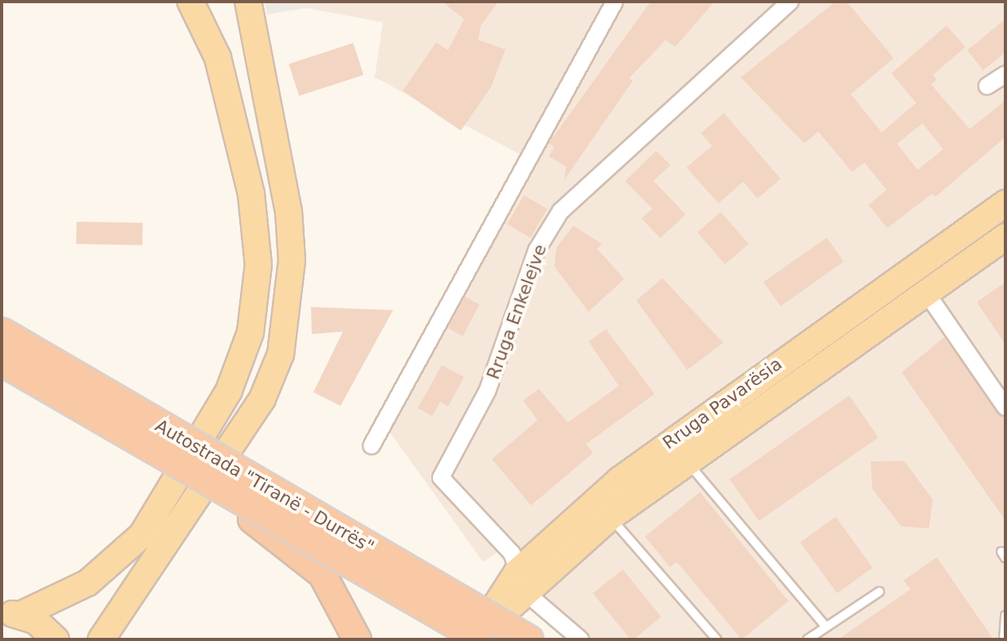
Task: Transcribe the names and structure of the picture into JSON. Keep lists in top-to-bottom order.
{
  "streets": {
    "highway": ["Autostrada \"Tiranë - Durrës\""],
    "main road": ["Rruga Pavarësia"],
    "street": ["Rruga Enkelejve"]
  },
  "crossings": [
    ["Rruga Enkelejve", "Rruga Pavarësia"]
  ]
}
